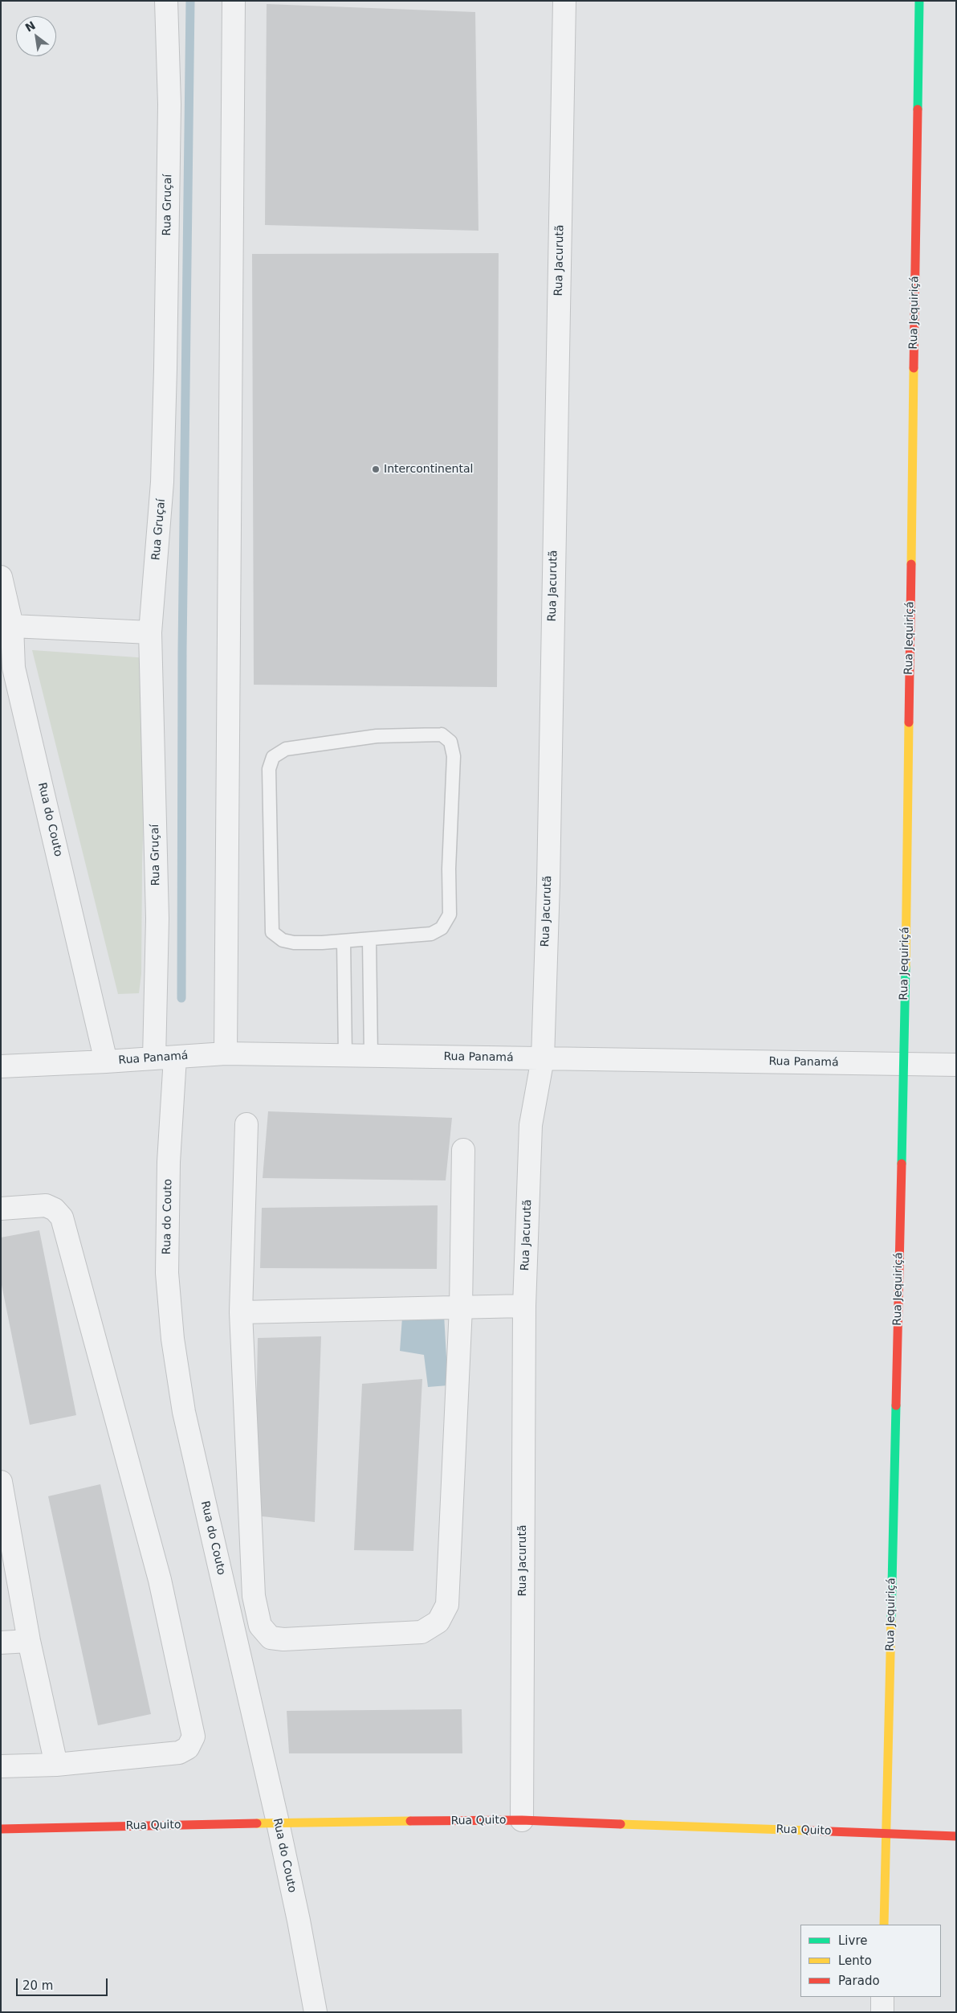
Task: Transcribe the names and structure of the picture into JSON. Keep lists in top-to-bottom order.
{
  "streets": {
    "street": [
      "Rua Gruçaí",
      "Rua Jacurutã",
      "Rua Jequiriçá",
      "Rua do Couto",
      "Rua Panamá",
      "Rua Quito"
    ]
  },
  "crossings": [
    ["Rua Gruçaí", "Rua do Couto"],
    ["Rua Gruçaí", "Rua Panamá"],
    ["Rua Jacurutã", "Rua Panamá"],
    ["Rua Jacurutã", "Rua Quito"],
    ["Rua Jequiriçá", "Rua Panamá"],
    ["Rua Jequiriçá", "Rua Quito"],
    ["Rua do Couto", "Rua Panamá"],
    ["Rua do Couto", "Rua Quito"]
  ],
  "places": ["Intercontinental"],
  "legend": ["Livre", "Lento", "Parado"],
  "scale_bar": "20 m",
  "north": "top left"
}
